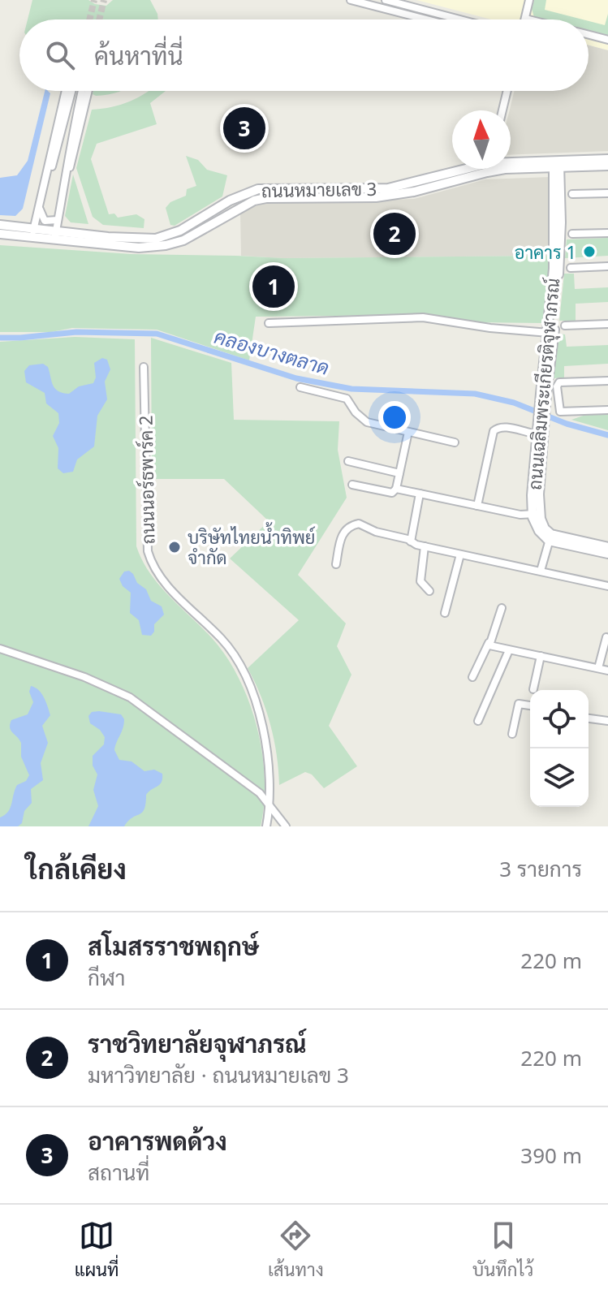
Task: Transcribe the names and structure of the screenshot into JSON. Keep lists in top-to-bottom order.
{
  "streets": {
    "street": ["ถนนหมายเลข 3", "ถนนเฉลิมพระเกียรติจุฬาภรณ์", "ถนนนอร์ธพาร์ค 2"]
  },
  "crossings": [
    ["ถนนหมายเลข 3", "ถนนเฉลิมพระเกียรติจุฬาภรณ์"]
  ],
  "water": ["คลองบางตลาด"],
  "places": ["อาคาร 1", "บริษัทไทยน้ำทิพย์ จำกัด"],
  "north": "top",
  "page": {
    "search": "ค้นหาที่นี่",
    "pins": ["3", "2", "1"],
    "heading": ["ใกล้เคียง", "3 รายการ"],
    "list": [
      {
        "mark": "1",
        "name": "สโมสรราชพฤกษ์",
        "note": "กีฬา",
        "value": "220 m"
      },
      {
        "mark": "2",
        "name": "ราชวิทยาลัยจุฬาภรณ์",
        "note": "มหาวิทยาลัย · ถนนหมายเลข 3",
        "value": "220 m"
      },
      {
        "mark": "3",
        "name": "อาคารพดด้วง",
        "note": "สถานที่",
        "value": "390 m"
      }
    ],
    "nav": ["แผนที่", "เส้นทาง", "บันทึกไว้"]
  }
}
